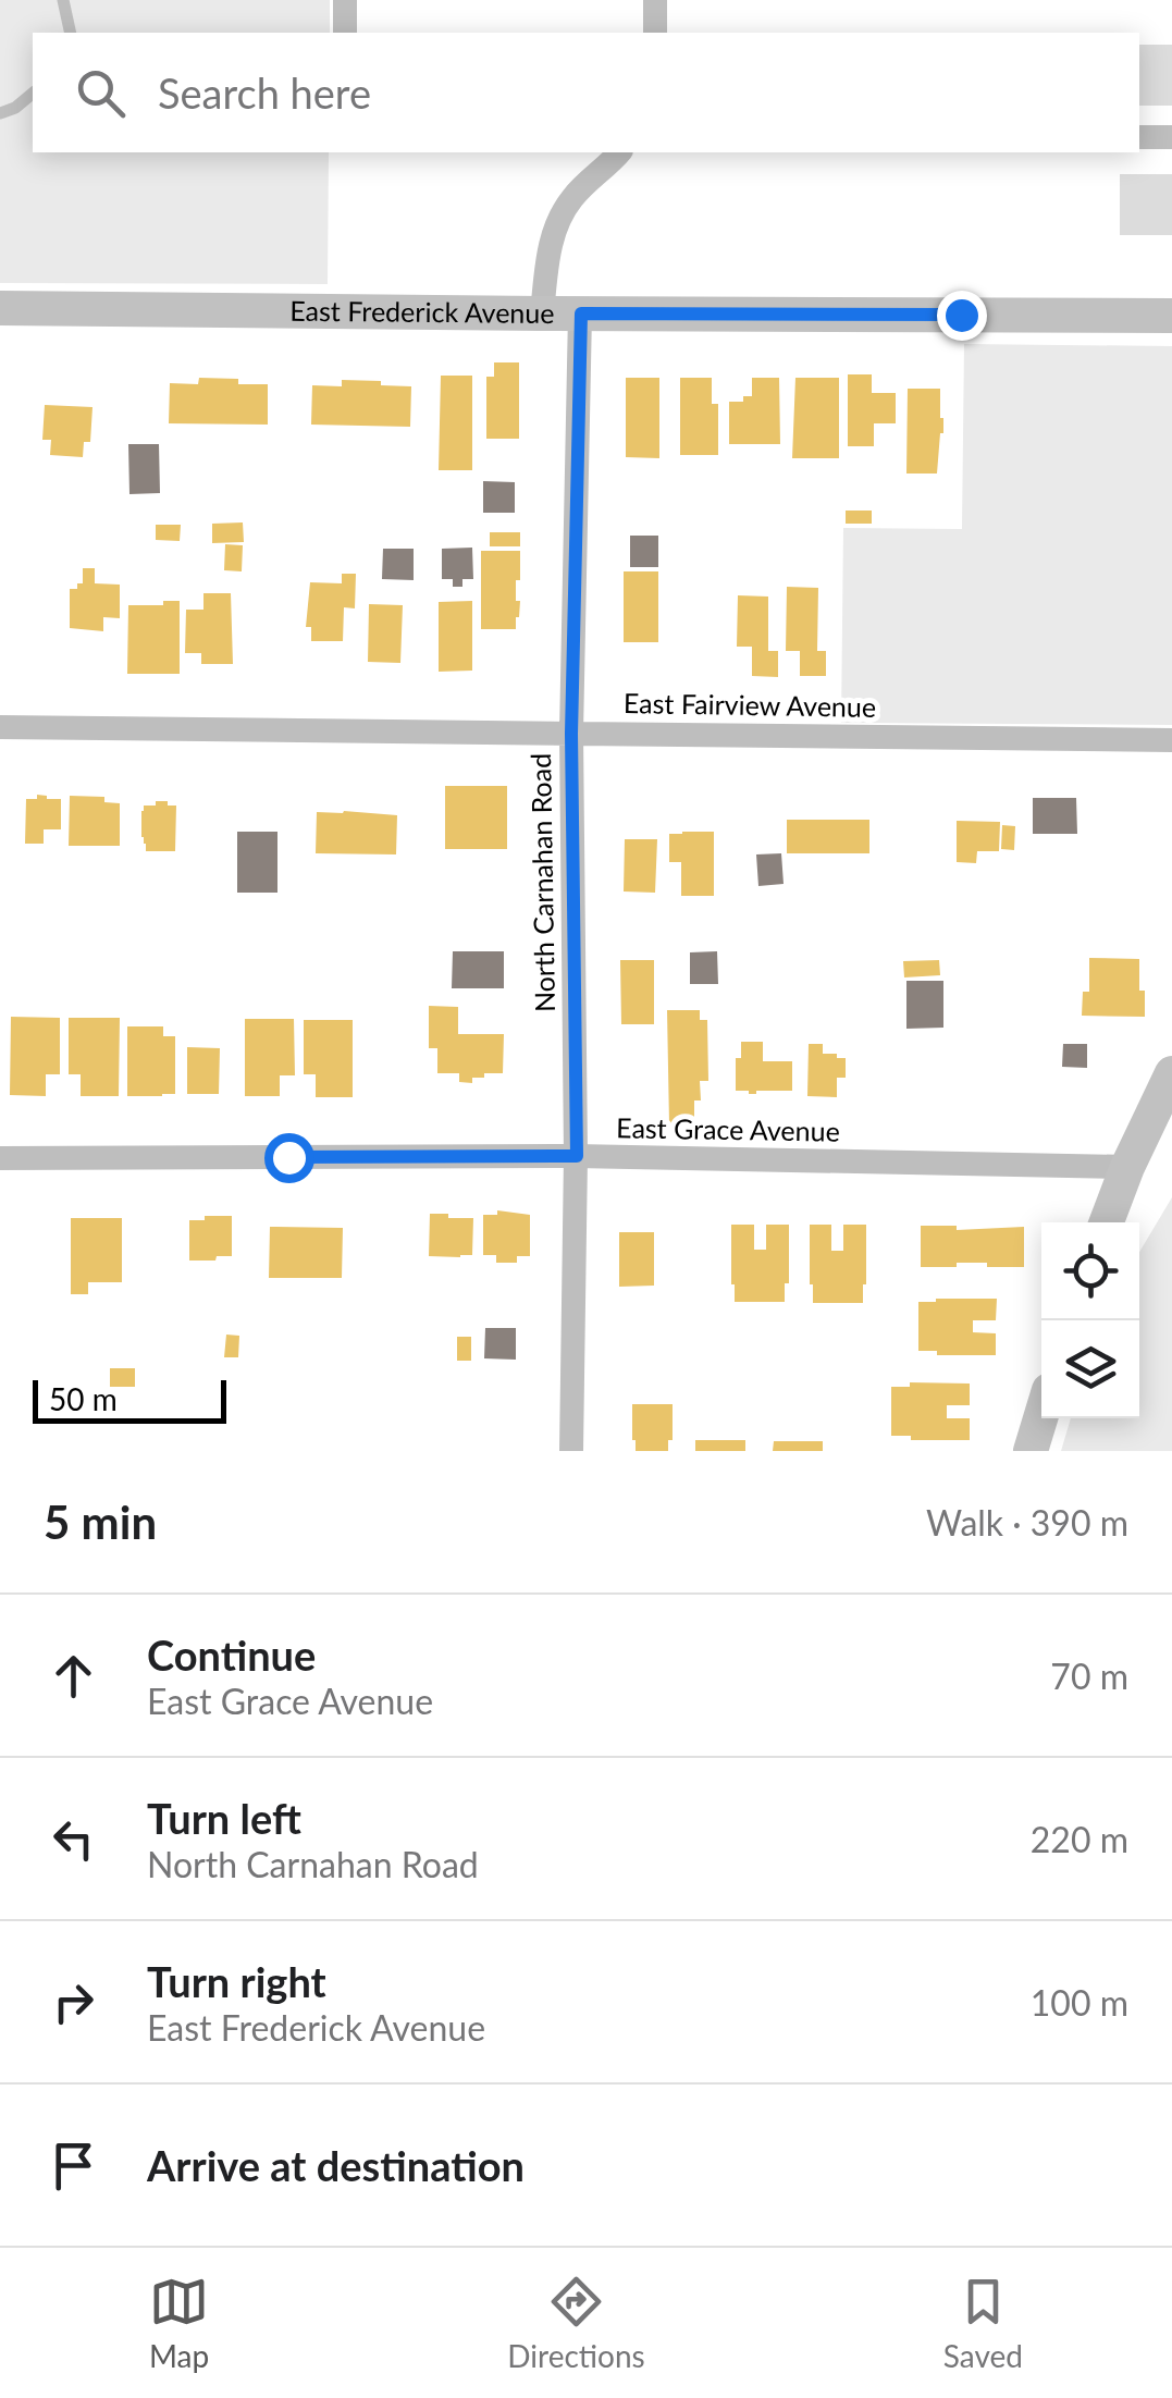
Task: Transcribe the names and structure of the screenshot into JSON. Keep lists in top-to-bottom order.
{
  "streets": {
    "main road": ["East Frederick Avenue"],
    "street": ["East Fairview Avenue", "North Carnahan Road", "East Grace Avenue"]
  },
  "crossings": [
    ["East Frederick Avenue", "North Carnahan Road"],
    ["East Fairview Avenue", "North Carnahan Road"],
    ["North Carnahan Road", "East Grace Avenue"]
  ],
  "scale_bar": "50 m",
  "page": {
    "search": "Search here",
    "scale": "50 m",
    "heading": ["5 min", "Walk · 390 m"],
    "list": [
      ["Continue", "East Grace Avenue", "70 m"],
      ["Turn left", "North Carnahan Road", "220 m"],
      ["Turn right", "East Frederick Avenue", "100 m"],
      "Arrive at destination"
    ],
    "nav": ["Map", "Directions", "Saved"]
  }
}
